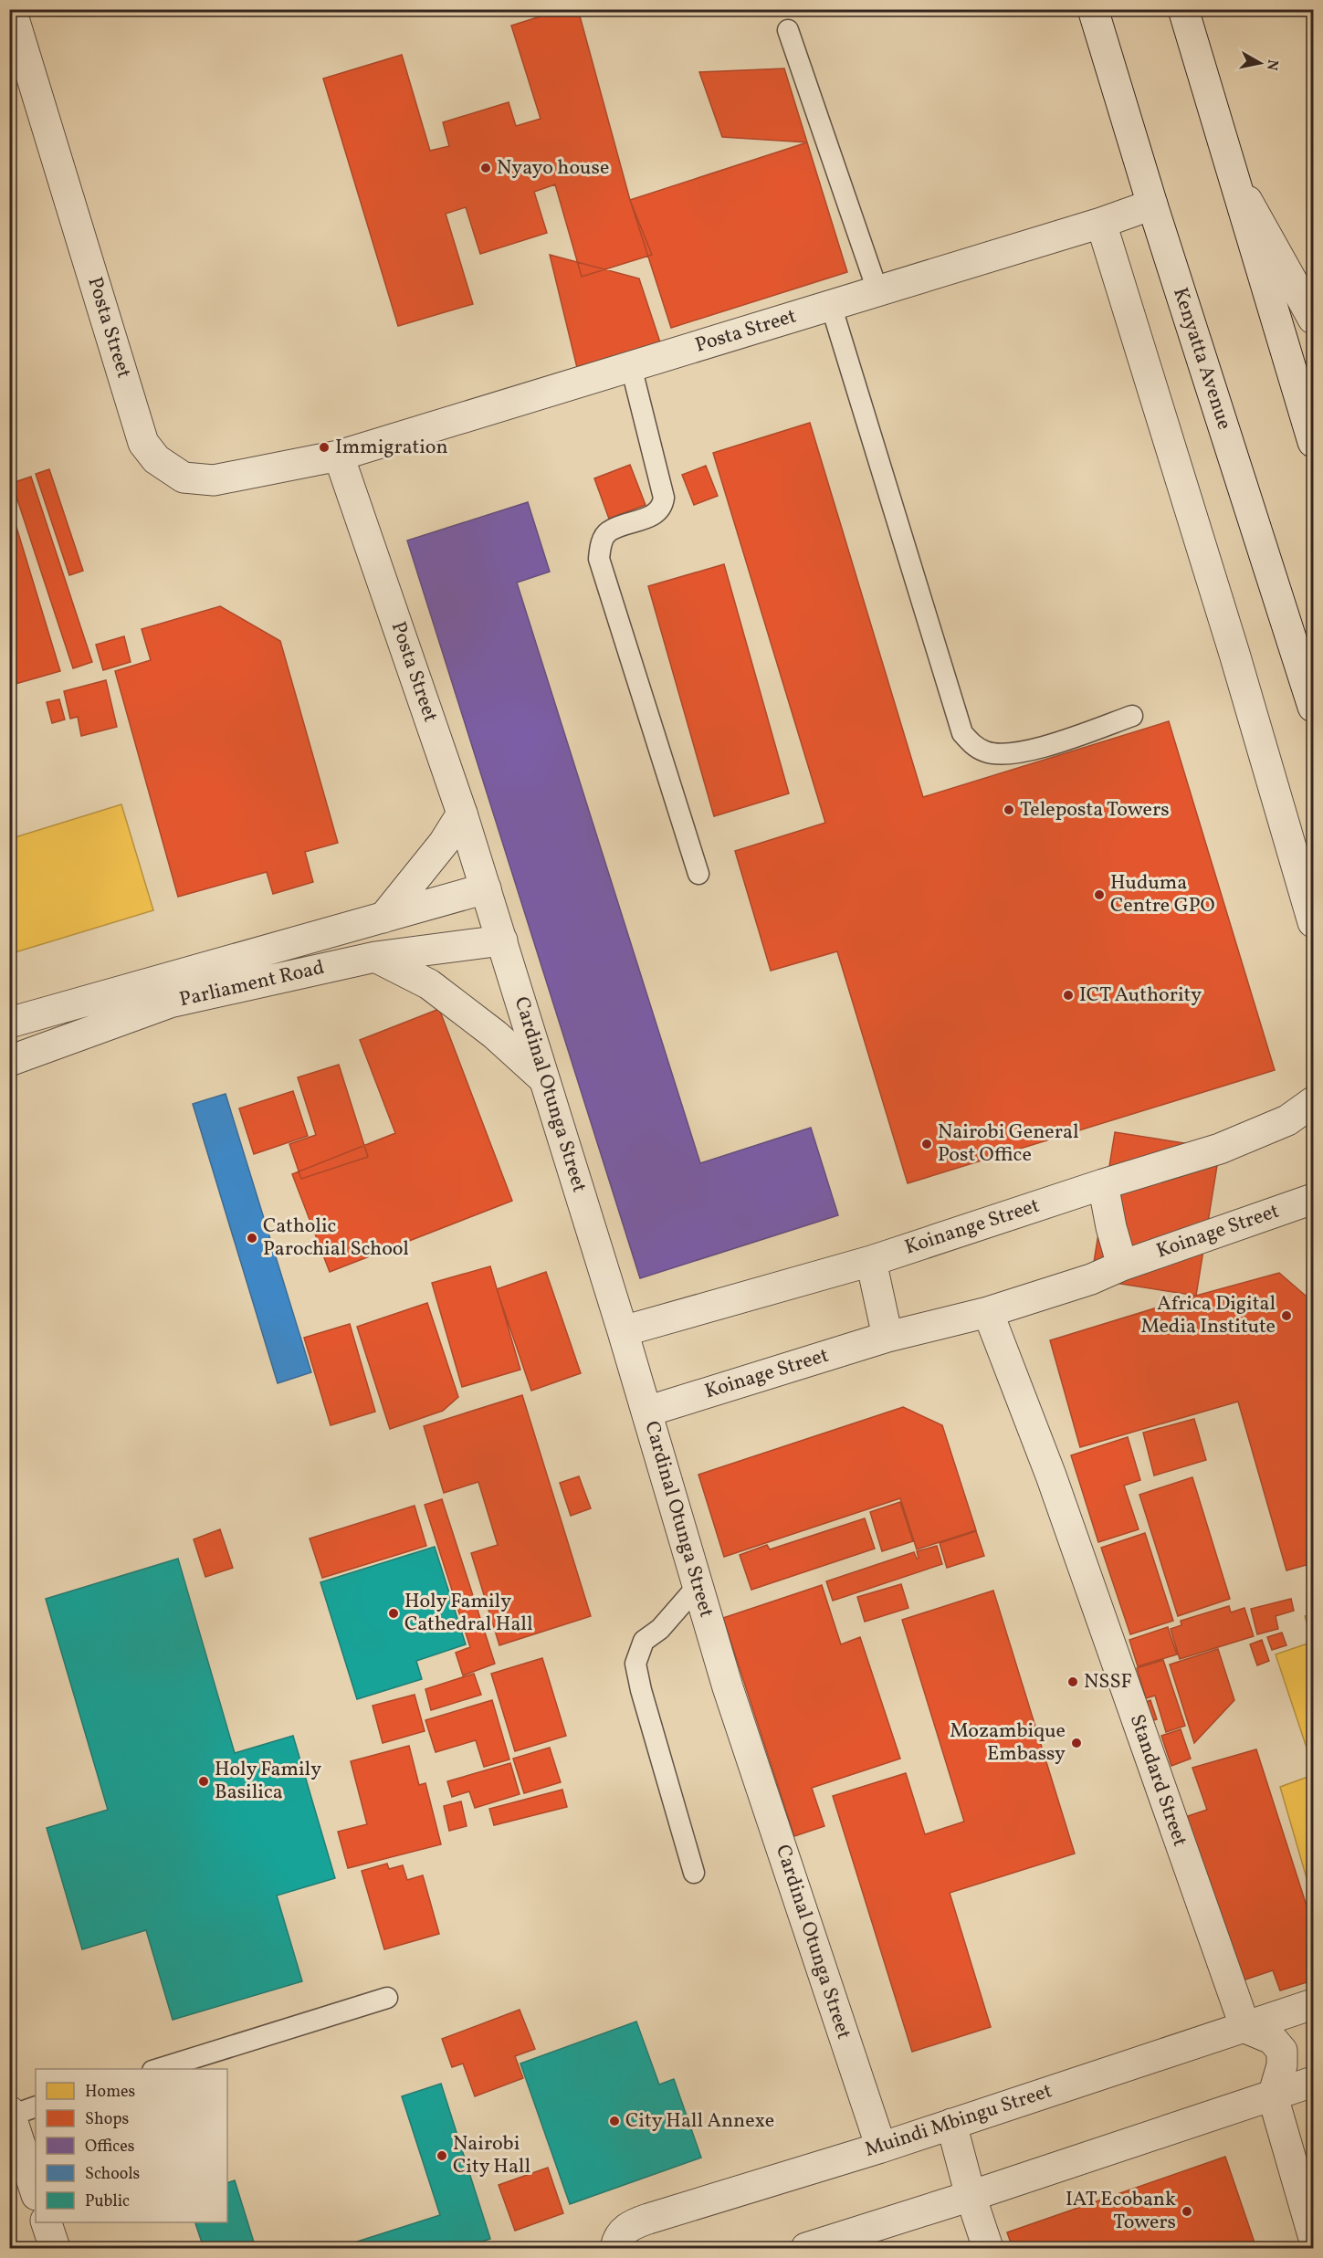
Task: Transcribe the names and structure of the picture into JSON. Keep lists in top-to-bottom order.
{
  "streets": {
    "street": [
      "Posta Street",
      "Kenyatta Avenue",
      "Parliament Road",
      "Cardinal Otunga Street",
      "Koinange Street",
      "Koinage Street",
      "Standard Street",
      "Muindi Mbingu Street"
    ]
  },
  "crossings": [
    ["Posta Street", "Kenyatta Avenue"],
    ["Posta Street", "Parliament Road"],
    ["Posta Street", "Cardinal Otunga Street"],
    ["Parliament Road", "Cardinal Otunga Street"],
    ["Cardinal Otunga Street", "Koinange Street"],
    ["Cardinal Otunga Street", "Koinage Street"],
    ["Cardinal Otunga Street", "Muindi Mbingu Street"],
    ["Koinage Street", "Standard Street"],
    ["Standard Street", "Muindi Mbingu Street"]
  ],
  "places": [
    "Nyayo house",
    "Immigration",
    "Teleposta Towers",
    "Huduma Centre GPO",
    "ICT Authority",
    "Nairobi General Post Office",
    "Catholic Parochial School",
    "Africa Digital Media Institute",
    "Holy Family Cathedral Hall",
    "NSSF",
    "Mozambique Embassy",
    "Holy Family Basilica",
    "City Hall Annexe",
    "Nairobi City Hall",
    "IAT Ecobank Towers"
  ],
  "legend": [
    "Homes",
    "Shops",
    "Offices",
    "Schools",
    "Public"
  ],
  "north": "right"
}
